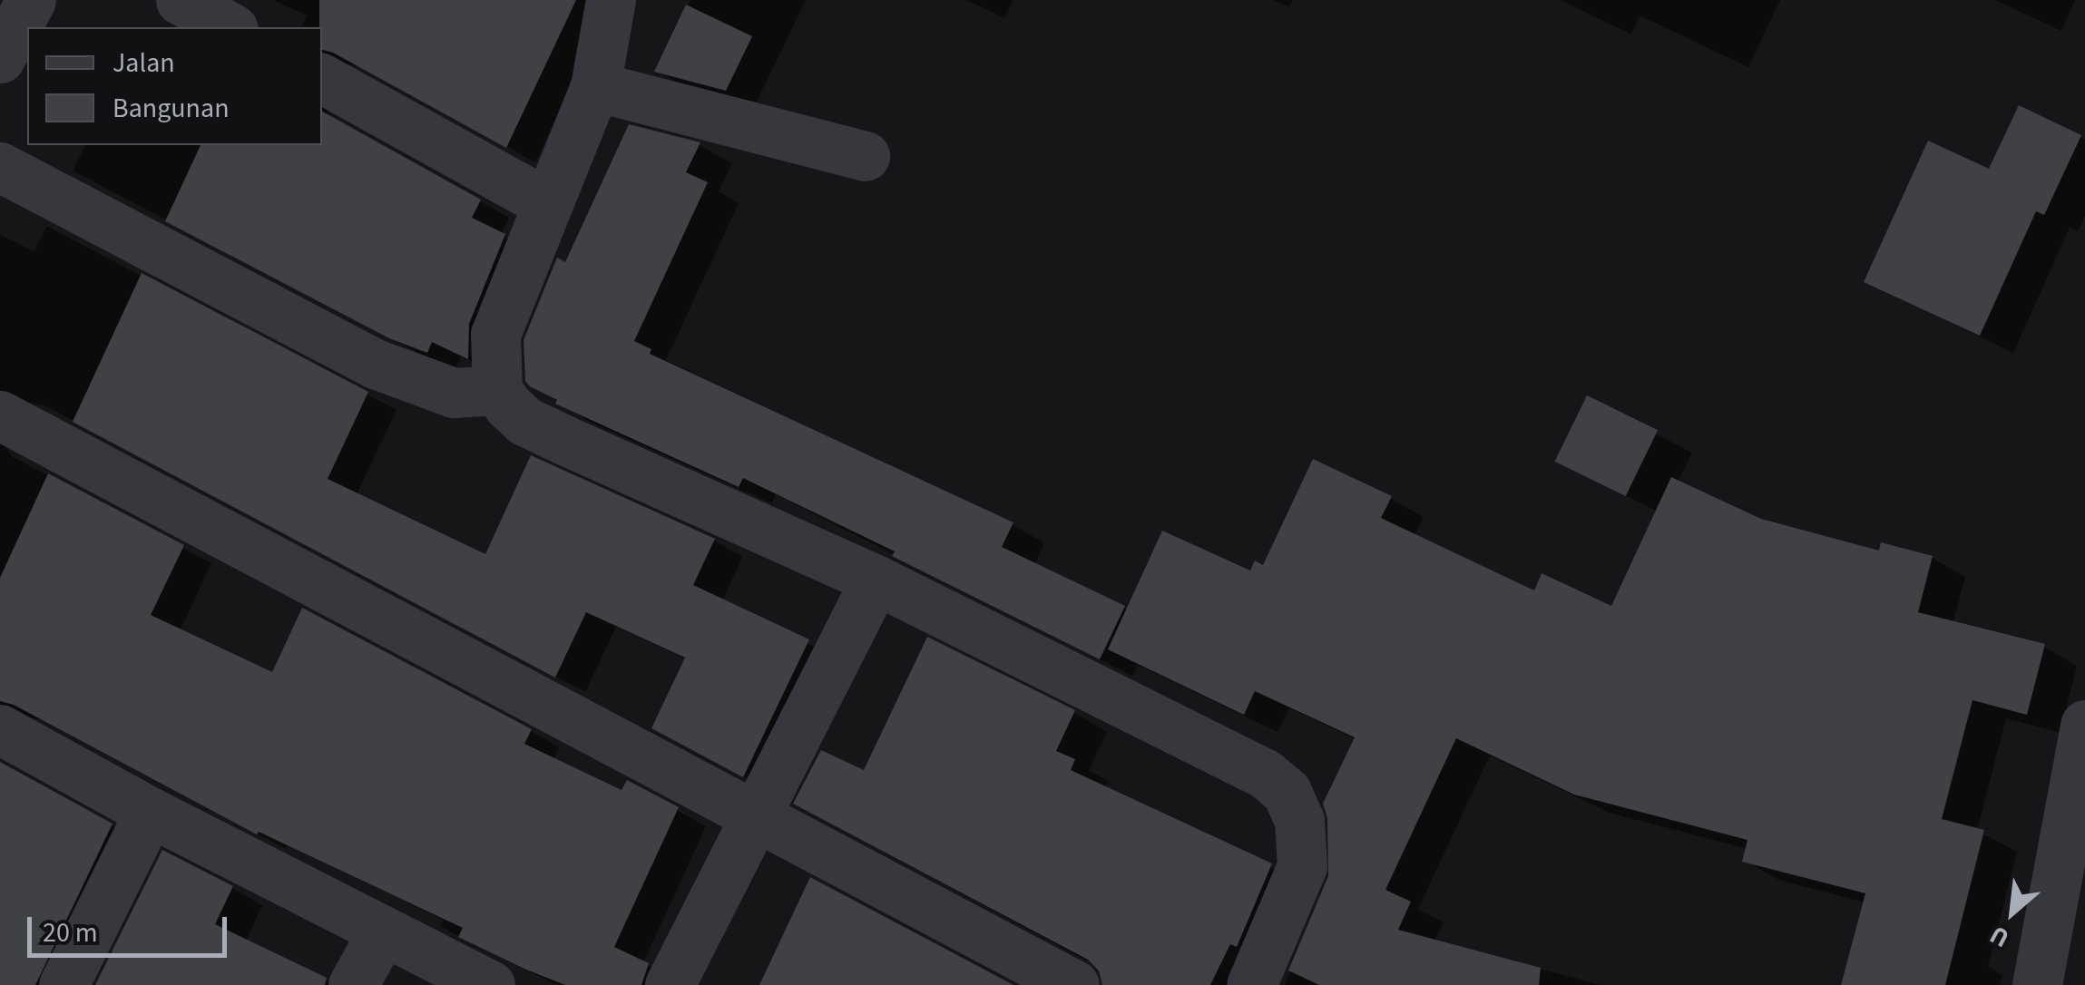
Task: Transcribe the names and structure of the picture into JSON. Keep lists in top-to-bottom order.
{
  "legend": ["Jalan", "Bangunan"],
  "scale_bar": "20 m",
  "north": "bottom left"
}
